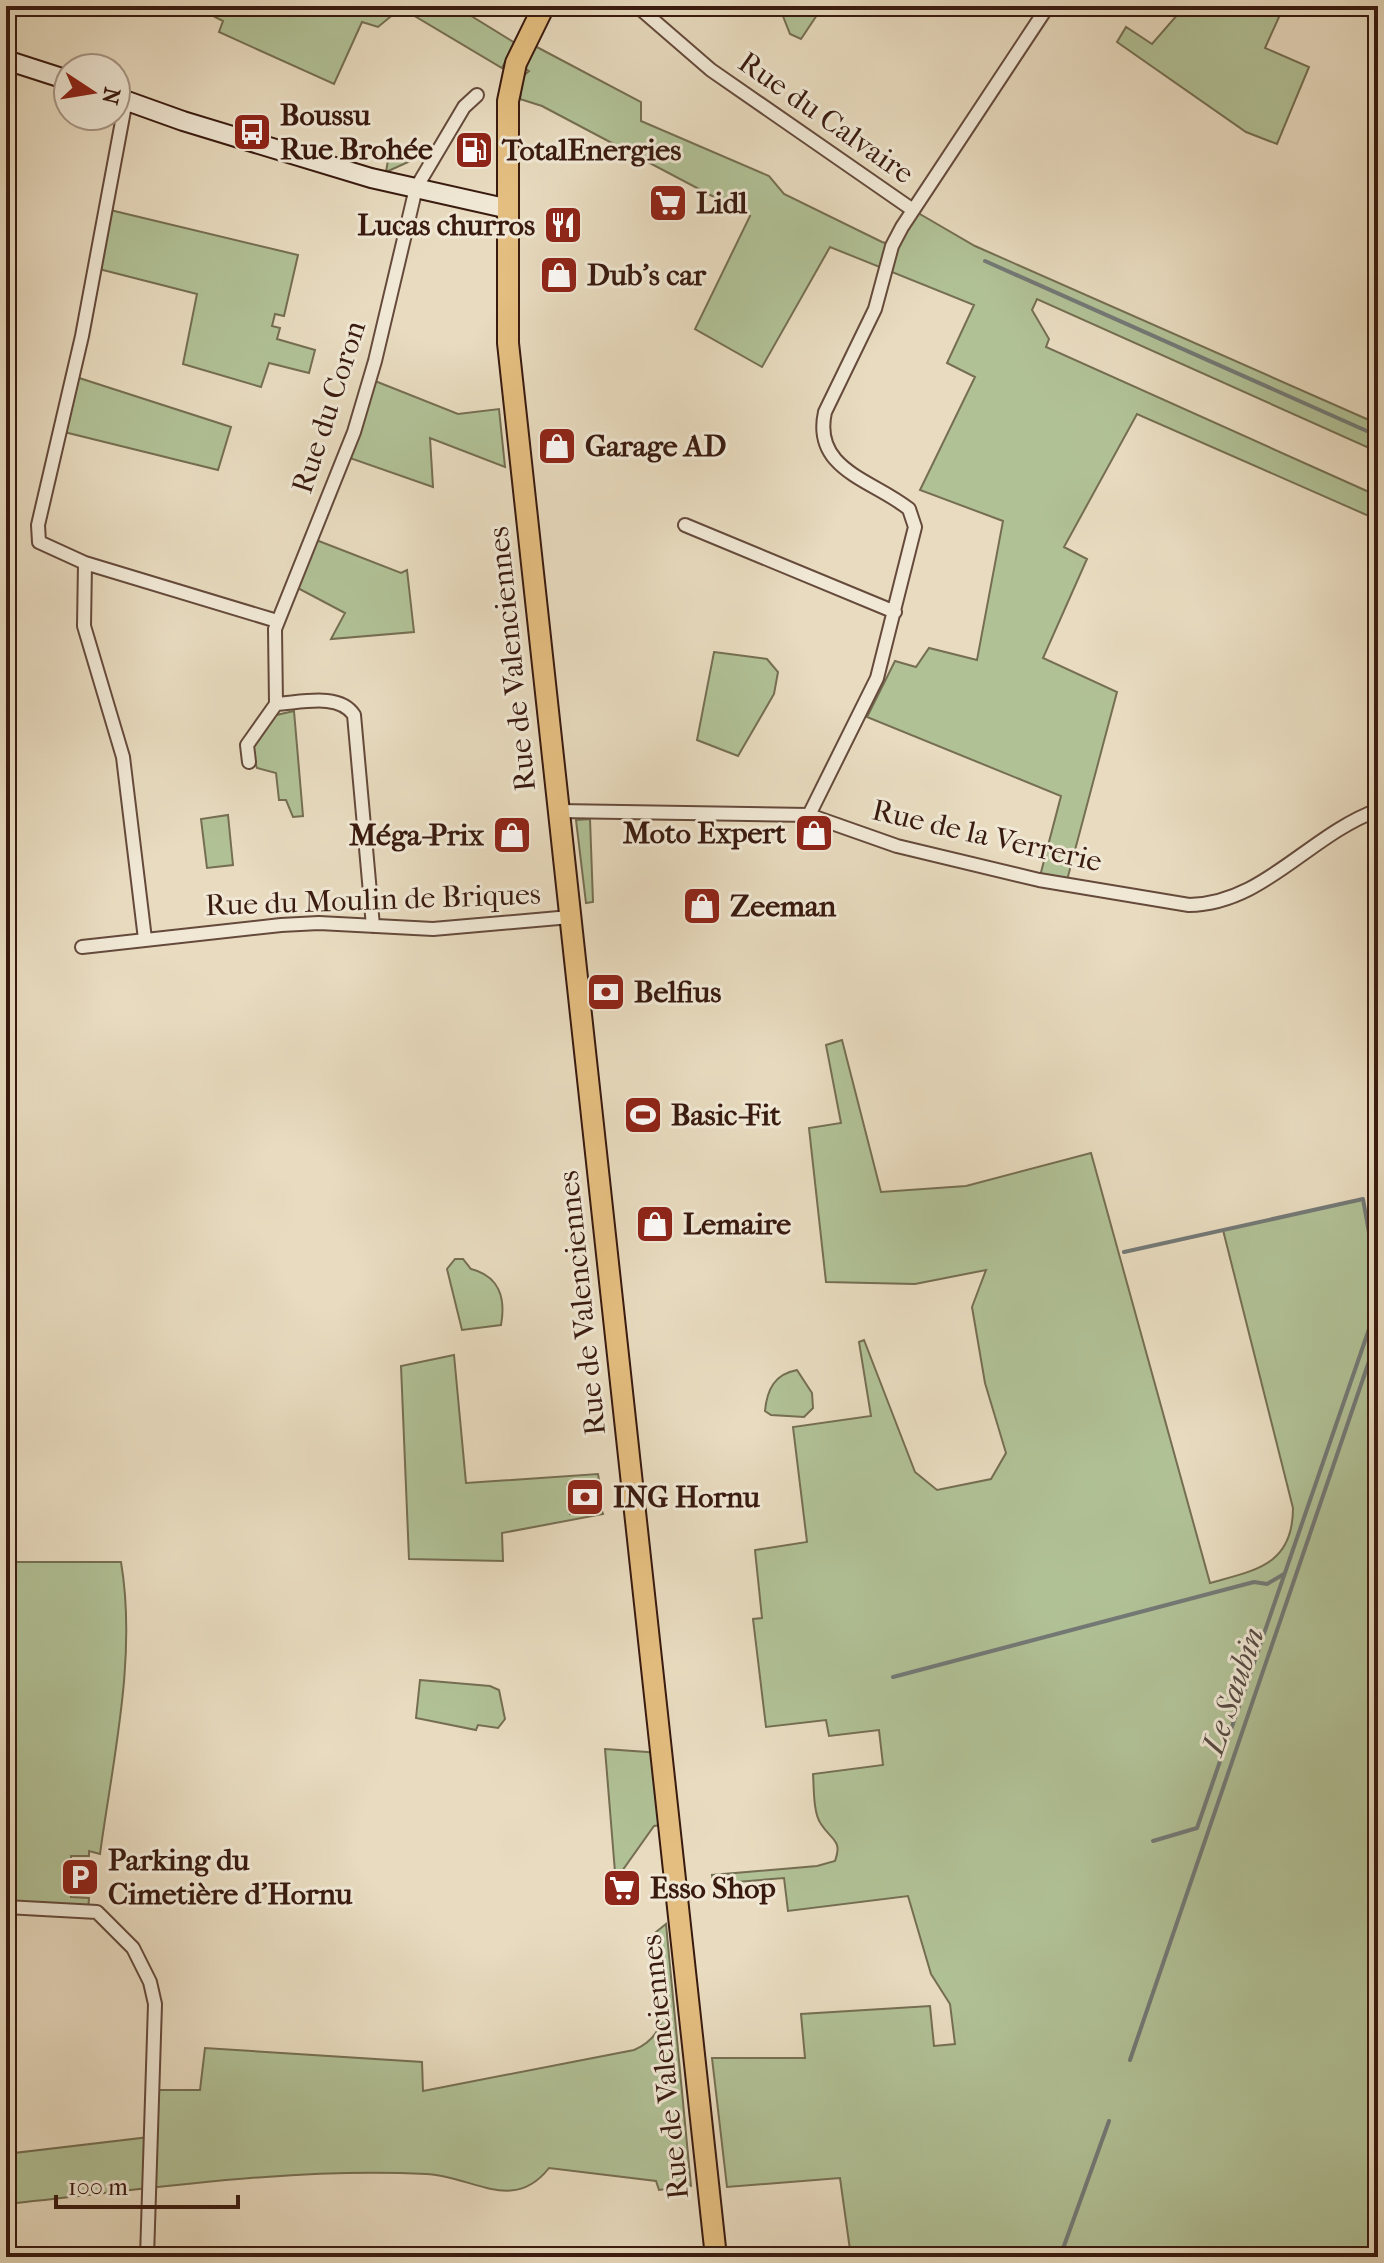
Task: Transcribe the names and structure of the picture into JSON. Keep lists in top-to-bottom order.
{
  "streets": {
    "main road": ["Rue de Valenciennes"],
    "street": [
      "Rue du Calvaire",
      "Rue du Coron",
      "Rue de la Verrerie",
      "Rue du Moulin de Briques"
    ]
  },
  "crossings": [
    ["Rue de Valenciennes", "Rue de la Verrerie"],
    ["Rue de Valenciennes", "Rue du Moulin de Briques"]
  ],
  "water": ["Le Saubin"],
  "places": {
    "bus stop": ["Boussu Rue Brohée"],
    "fuel station": ["TotalEnergies"],
    "supermarket": ["Lidl", "Esso Shop"],
    "restaurant": ["Lucas churros"],
    "shop": [
      "Dub's car",
      "Garage AD",
      "Moto Expert",
      "Méga-Prix",
      "Zeeman",
      "Lemaire"
    ],
    "bank": ["Belfius", "ING Hornu"],
    "sports": ["Basic-Fit"],
    "parking": ["Parking du Cimetière d'Hornu"]
  },
  "scale_bar": "100 m",
  "north": "right"
}
